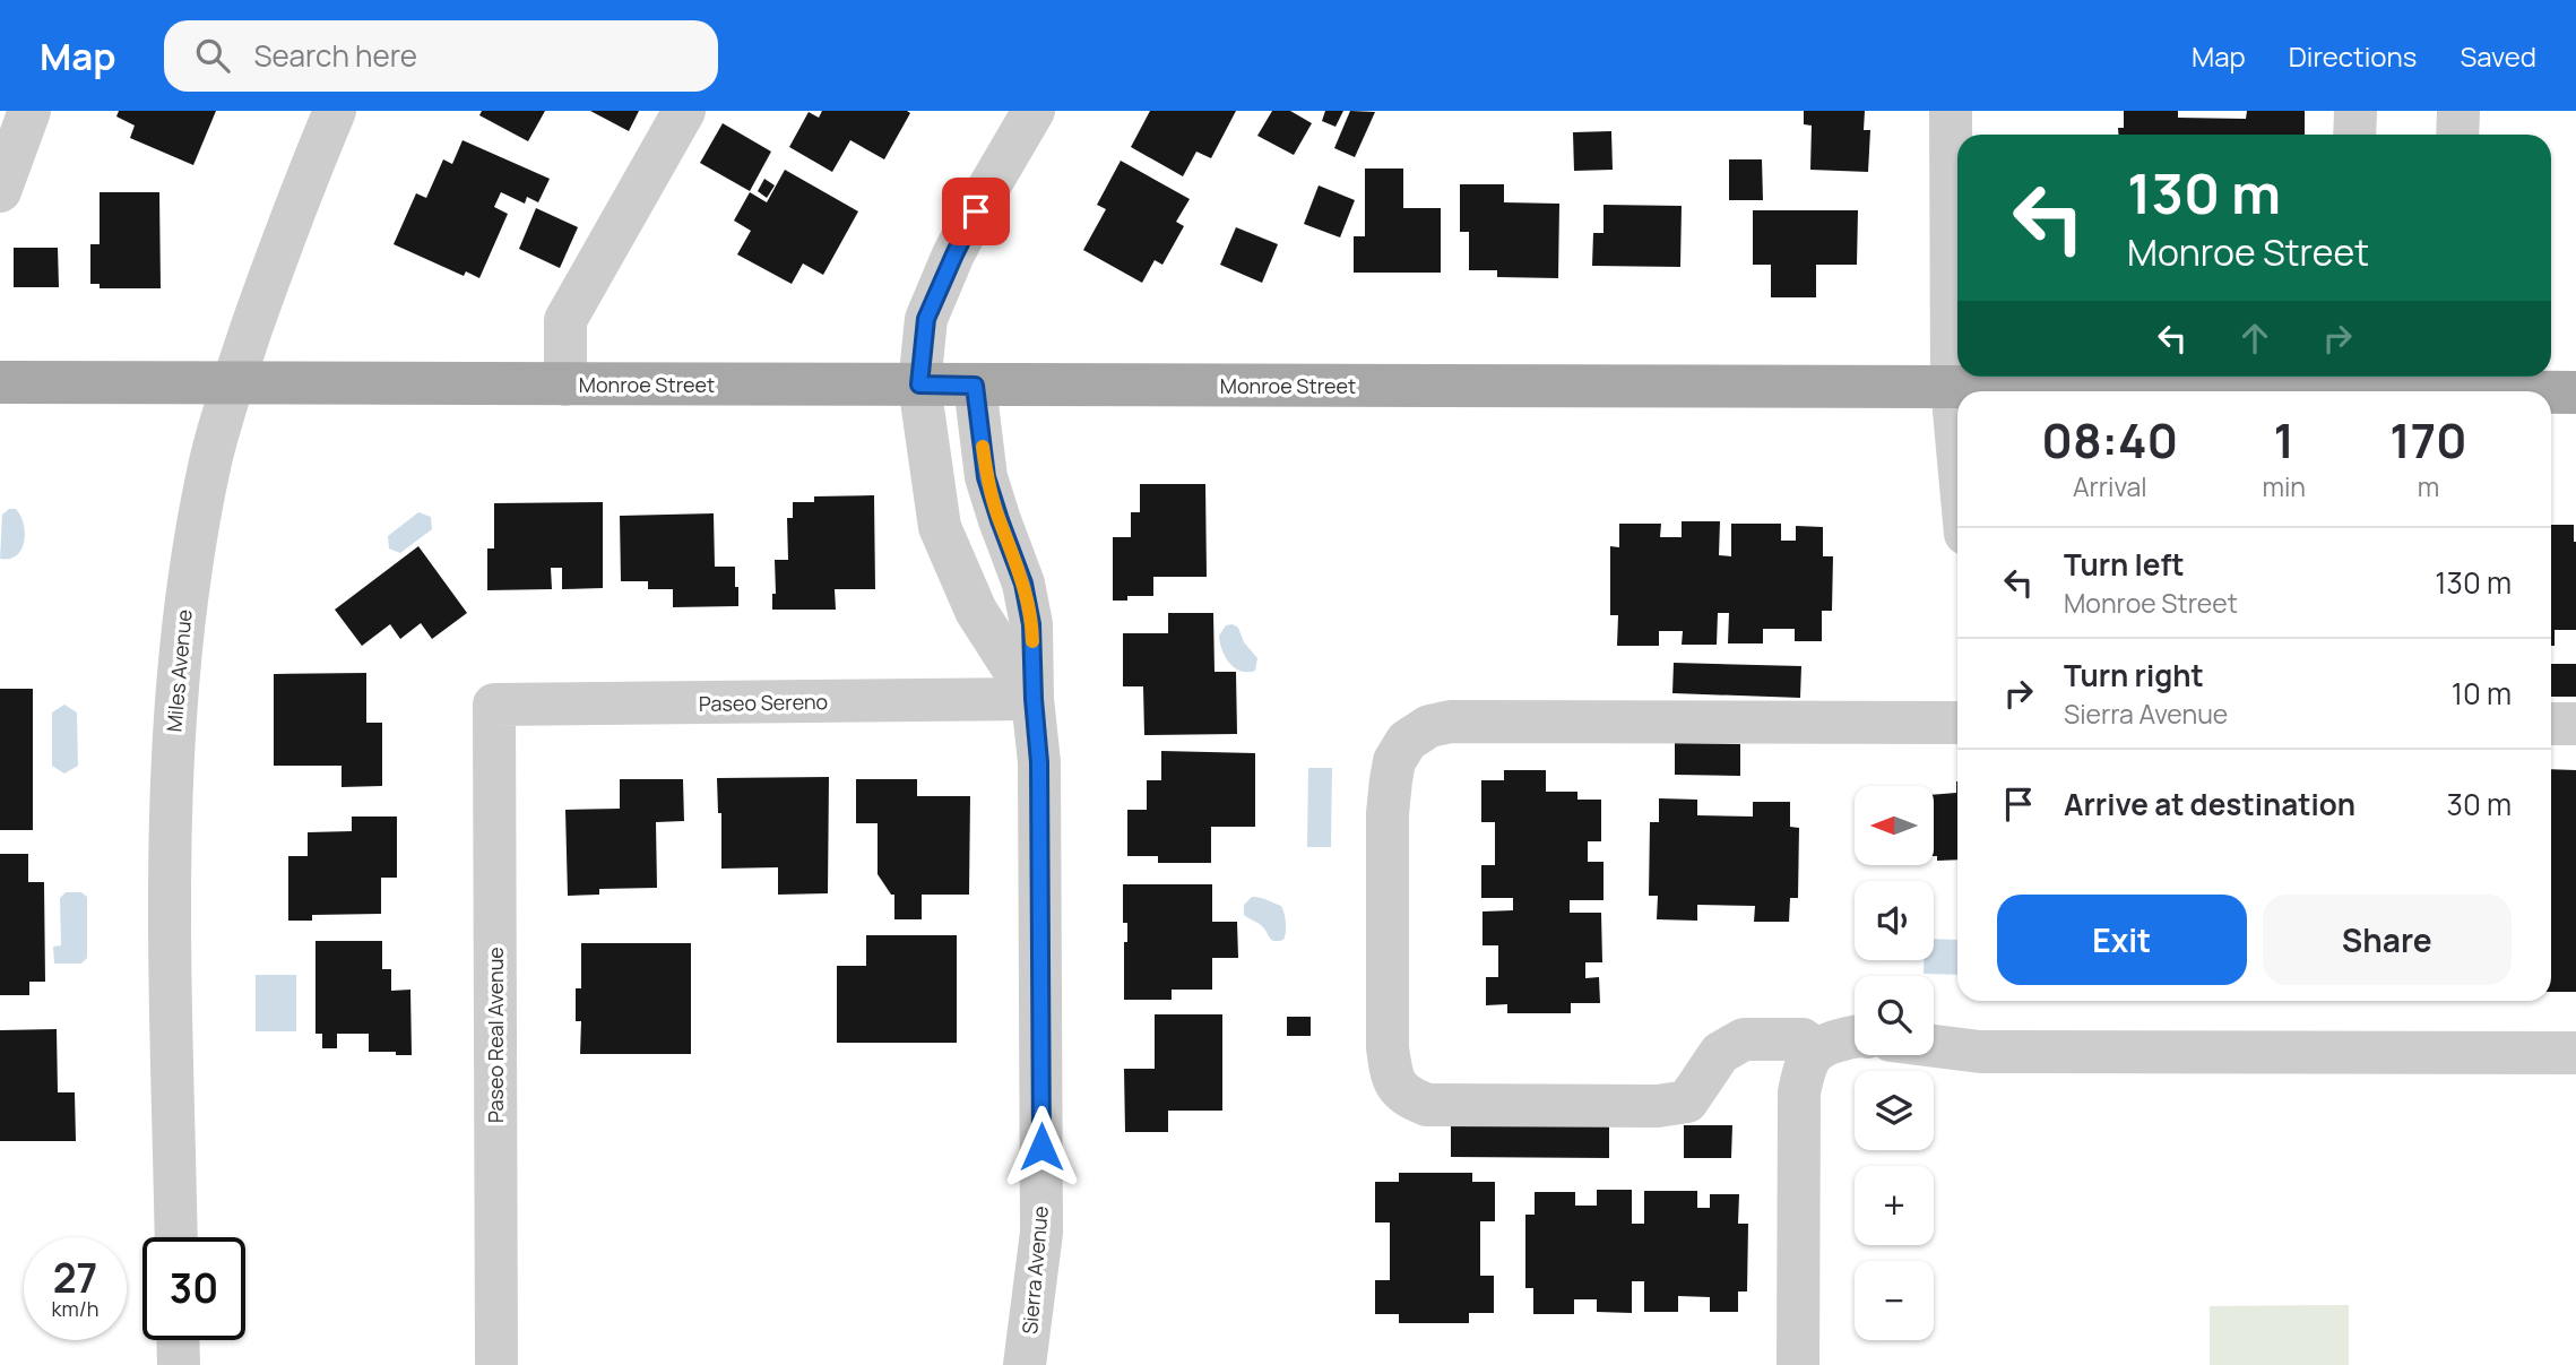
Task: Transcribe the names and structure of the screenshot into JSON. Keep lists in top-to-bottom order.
{
  "streets": {
    "main road": ["Monroe Street"],
    "street": [
      "Miles Avenue",
      "Paseo Sereno",
      "Paseo Real Avenue",
      "Sierra Avenue"
    ]
  },
  "crossings": [
    ["Monroe Street", "Miles Avenue"],
    ["Monroe Street", "Sierra Avenue"],
    ["Paseo Sereno", "Paseo Real Avenue"],
    ["Paseo Sereno", "Sierra Avenue"]
  ],
  "north": "left",
  "page": {
    "header": "Map",
    "search": "Search here",
    "nav": ["Map", "Directions", "Saved"],
    "turn": ["130 m", "Monroe Street"],
    "eta": [
      "08:40",
      "Arrival",
      "1",
      "min",
      "170",
      "m"
    ],
    "list": [
      {
        "name": "Turn left",
        "note": "Monroe Street",
        "value": "130 m"
      },
      {
        "name": "Turn right",
        "note": "Sierra Avenue",
        "value": "10 m"
      },
      {
        "name": "Arrive at destination",
        "value": "30 m"
      }
    ],
    "map_buttons": ["+", "−"],
    "buttons": ["Exit", "Share"],
    "speed": "27 km/h",
    "limit": "30"
  }
}
